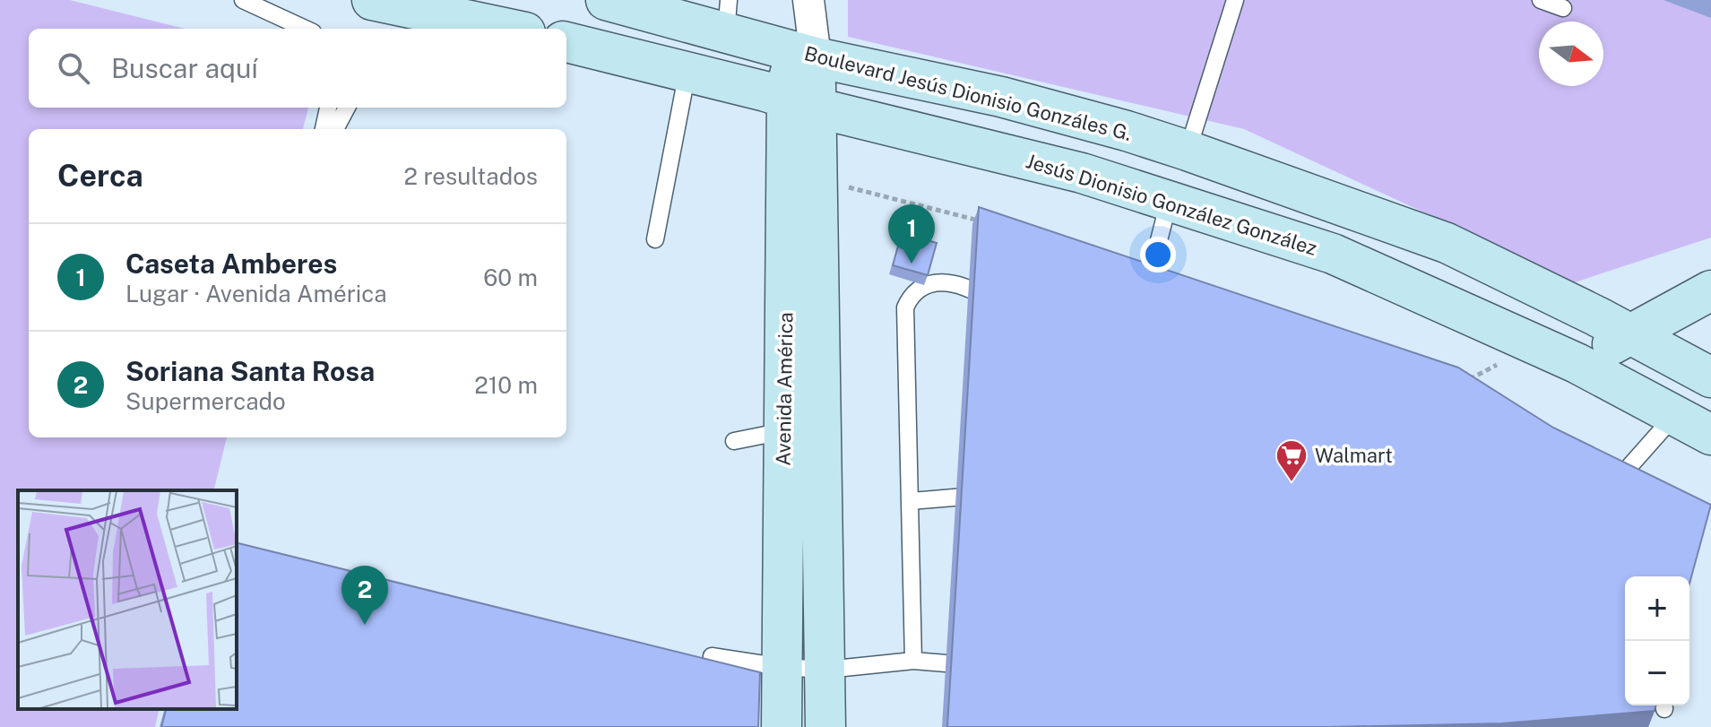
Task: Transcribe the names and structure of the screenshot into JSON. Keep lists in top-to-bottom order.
{
  "streets": {
    "main road": ["Boulevard Jesús Dionisio Gonzáles G.", "Jesús Dionisio González González", "Avenida América"]
  },
  "crossings": [
    ["Boulevard Jesús Dionisio Gonzáles G.", "Avenida América"],
    ["Jesús Dionisio González González", "Avenida América"]
  ],
  "places": {
    "supermarket": ["Walmart"]
  },
  "north": "right",
  "page": {
    "search": "Buscar aquí",
    "heading": ["Cerca", "2 resultados"],
    "pins": ["1", "2"],
    "list": [
      {
        "mark": "1",
        "name": "Caseta Amberes",
        "note": "Lugar · Avenida América",
        "value": "60 m"
      },
      {
        "mark": "2",
        "name": "Soriana Santa Rosa",
        "note": "Supermercado",
        "value": "210 m"
      }
    ],
    "map_buttons": ["+", "−"]
  }
}
